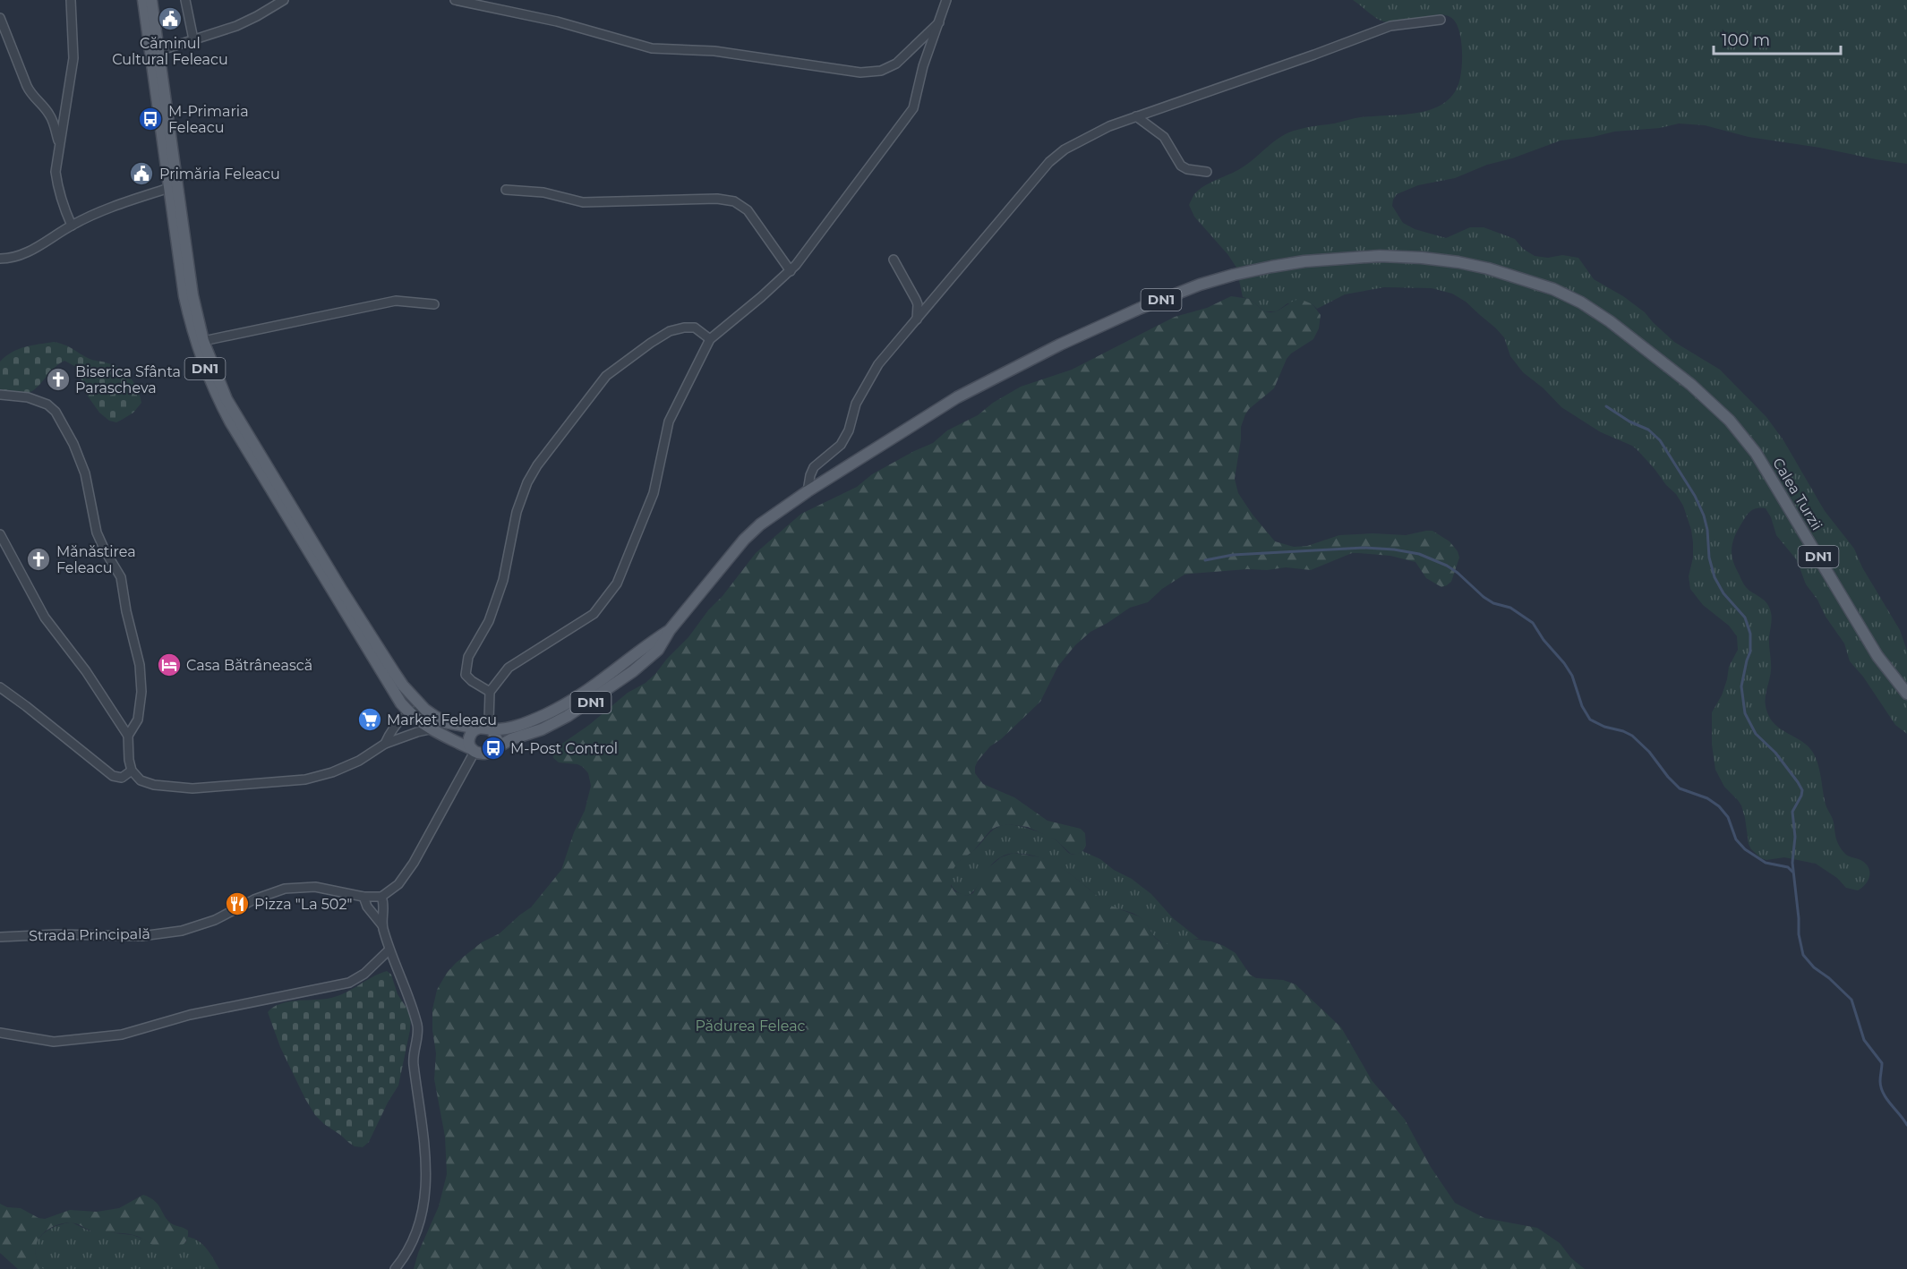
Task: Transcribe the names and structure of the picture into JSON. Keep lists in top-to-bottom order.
{
  "streets": {
    "main road": ["DN1", "Calea Turzii"],
    "street": ["Strada Principală"]
  },
  "crossings": [
    ["DN1", "Calea Turzii"]
  ],
  "parks": ["Pădurea Feleac"],
  "places": {
    "public building": ["Căminul Cultural Feleacu", "Primăria Feleacu"],
    "bus stop": ["M-Primaria Feleacu", "M-Post Control"],
    "church": ["Biserica Sfânta Parascheva", "Mănăstirea Feleacu"],
    "hotel": ["Casa Bătrânească"],
    "supermarket": ["Market Feleacu"],
    "restaurant": ["Pizza \"La 502\""]
  },
  "scale_bar": "100 m"
}
